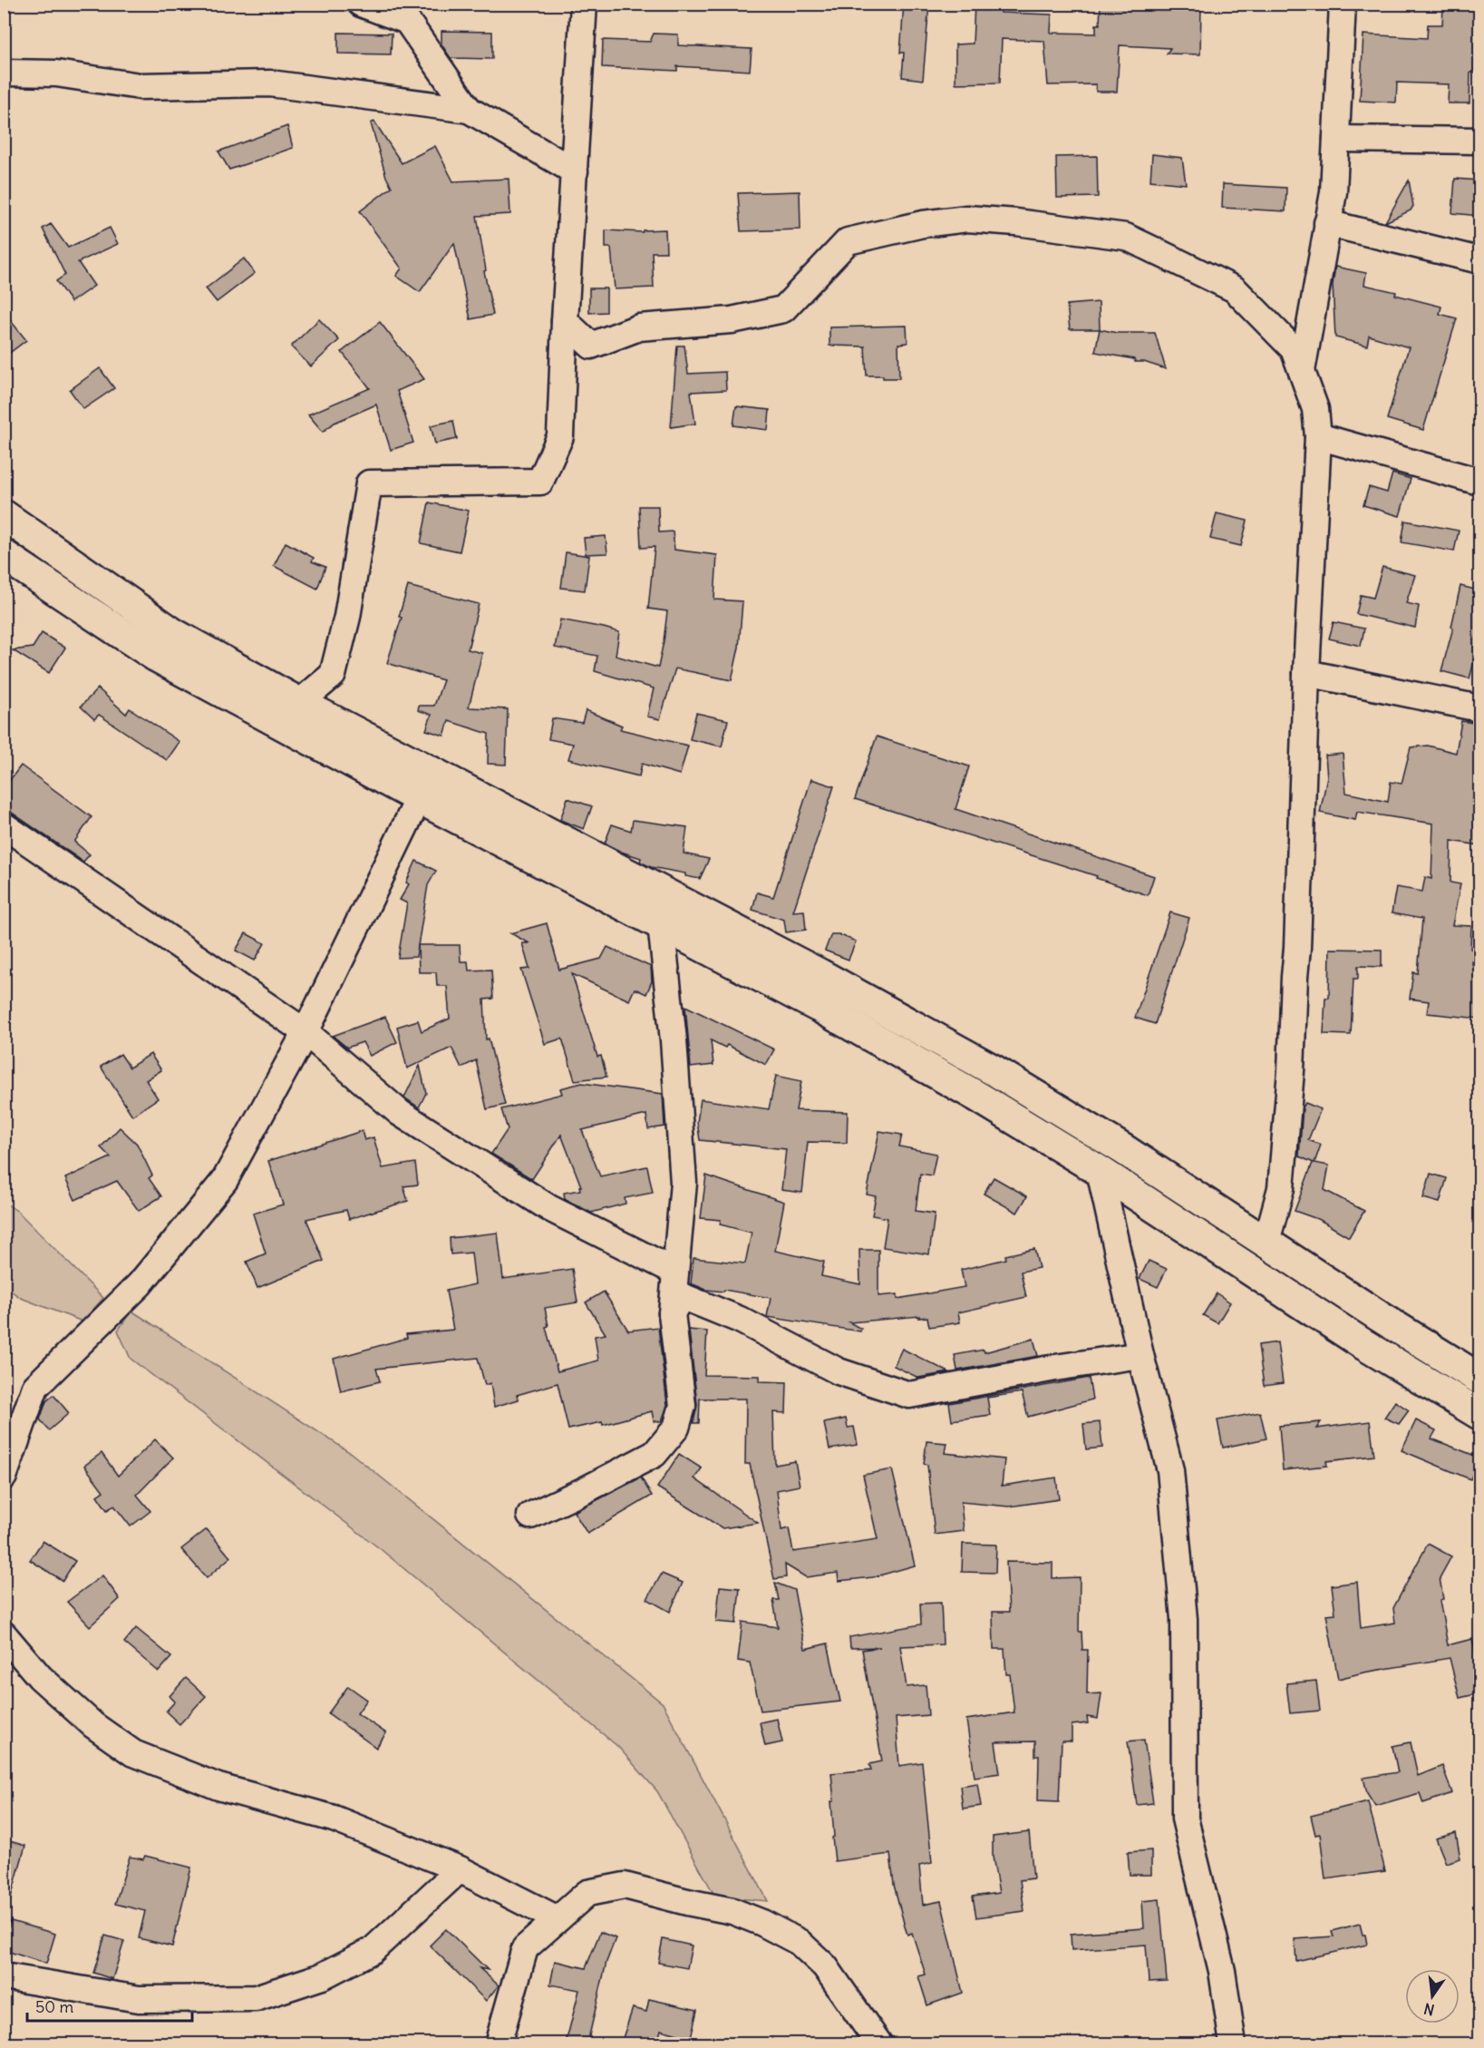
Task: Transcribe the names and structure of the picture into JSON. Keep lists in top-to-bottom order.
{
  "scale_bar": "50 m",
  "north": "bottom"
}
